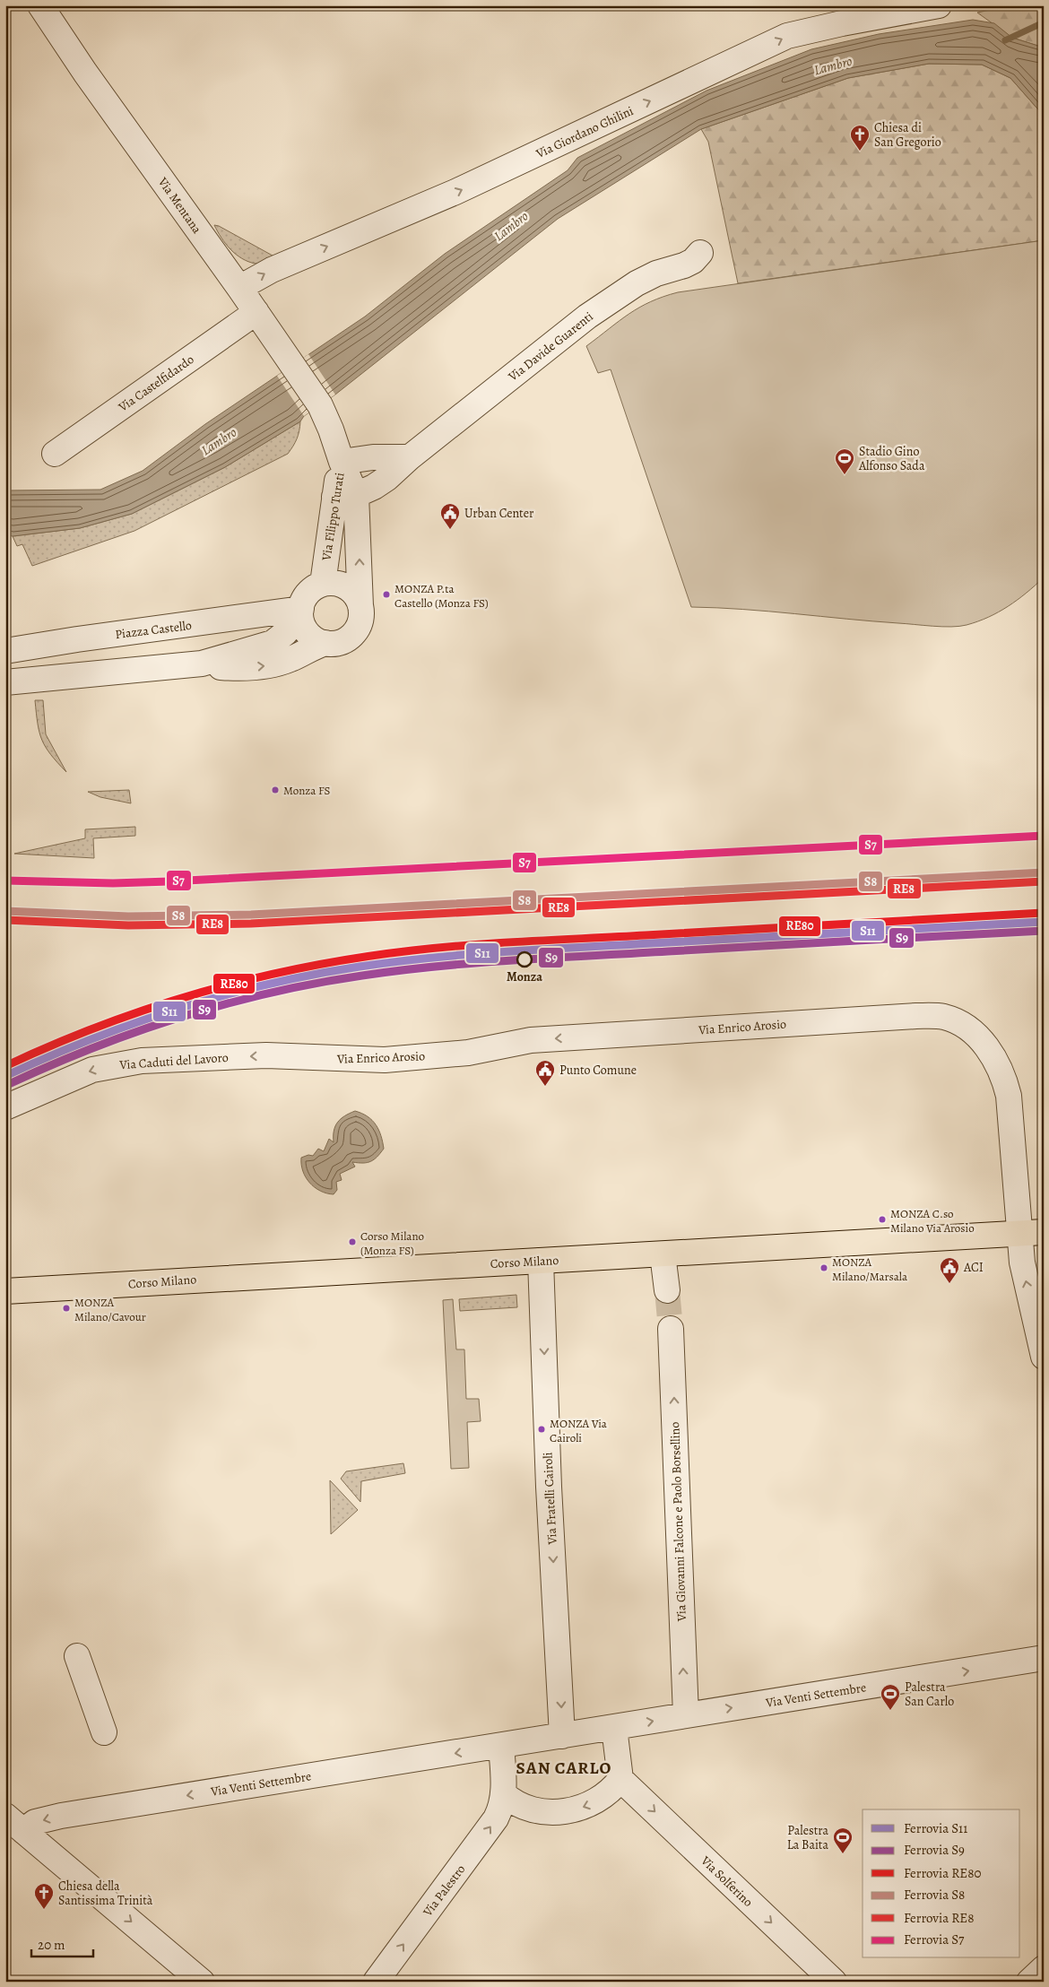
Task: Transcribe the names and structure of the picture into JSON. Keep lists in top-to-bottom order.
{
  "streets": {
    "main road": ["Corso Milano"],
    "street": [
      "Via Giordano Ghilini",
      "Via Mentana",
      "Via Davide Guarenti",
      "Via Castelfidardo",
      "Via Filippo Turati",
      "Piazza Castello",
      "Via Enrico Arosio",
      "Via Caduti del Lavoro",
      "Via Fratelli Cairoli",
      "Via Giovanni Falcone e Paolo Borsellino",
      "Via Venti Settembre",
      "Via Solferino",
      "Via Palestro"
    ]
  },
  "crossings": [
    ["Via Giordano Ghilini", "Via Mentana"],
    ["Via Mentana", "Via Castelfidardo"],
    ["Via Mentana", "Via Filippo Turati"],
    ["Via Davide Guarenti", "Via Filippo Turati"],
    ["Via Filippo Turati", "Piazza Castello"],
    ["Via Enrico Arosio", "Via Caduti del Lavoro"],
    ["Via Enrico Arosio", "Corso Milano"],
    ["Corso Milano", "Via Fratelli Cairoli"],
    ["Via Fratelli Cairoli", "Via Venti Settembre"],
    ["Via Giovanni Falcone e Paolo Borsellino", "Via Venti Settembre"]
  ],
  "one_way": [
    "Via Giordano Ghilini",
    "Via Caduti del Lavoro",
    "Via Fratelli Cairoli",
    "Via Giovanni Falcone e Paolo Borsellino",
    "Via Solferino",
    "Via Palestro"
  ],
  "districts": ["SAN CARLO"],
  "water": ["Lambro"],
  "places": {
    "church": ["Chiesa di San Gregorio", "Chiesa della Santissima Trinità"],
    "sports": ["Stadio Gino Alfonso Sada", "Palestra San Carlo", "Palestra La Baita"],
    "public building": ["Urban Center", "Punto Comune", "ACI"],
    "other": [
      "MONZA P.ta Castello (Monza FS)",
      "Monza FS",
      "Monza",
      "MONZA C.so Milano Via Arosio",
      "Corso Milano (Monza FS)",
      "MONZA Milano/Marsala",
      "MONZA Milano/Cavour",
      "MONZA Via Cairoli"
    ]
  },
  "lines": [
    "rail line S7",
    "rail line S8",
    "rail line RE8",
    "rail line RE80",
    "rail line S11",
    "rail line S9"
  ],
  "legend": [
    "Ferrovia S11",
    "Ferrovia S9",
    "Ferrovia RE80",
    "Ferrovia S8",
    "Ferrovia RE8",
    "Ferrovia S7"
  ],
  "scale_bar": "20 m"
}
